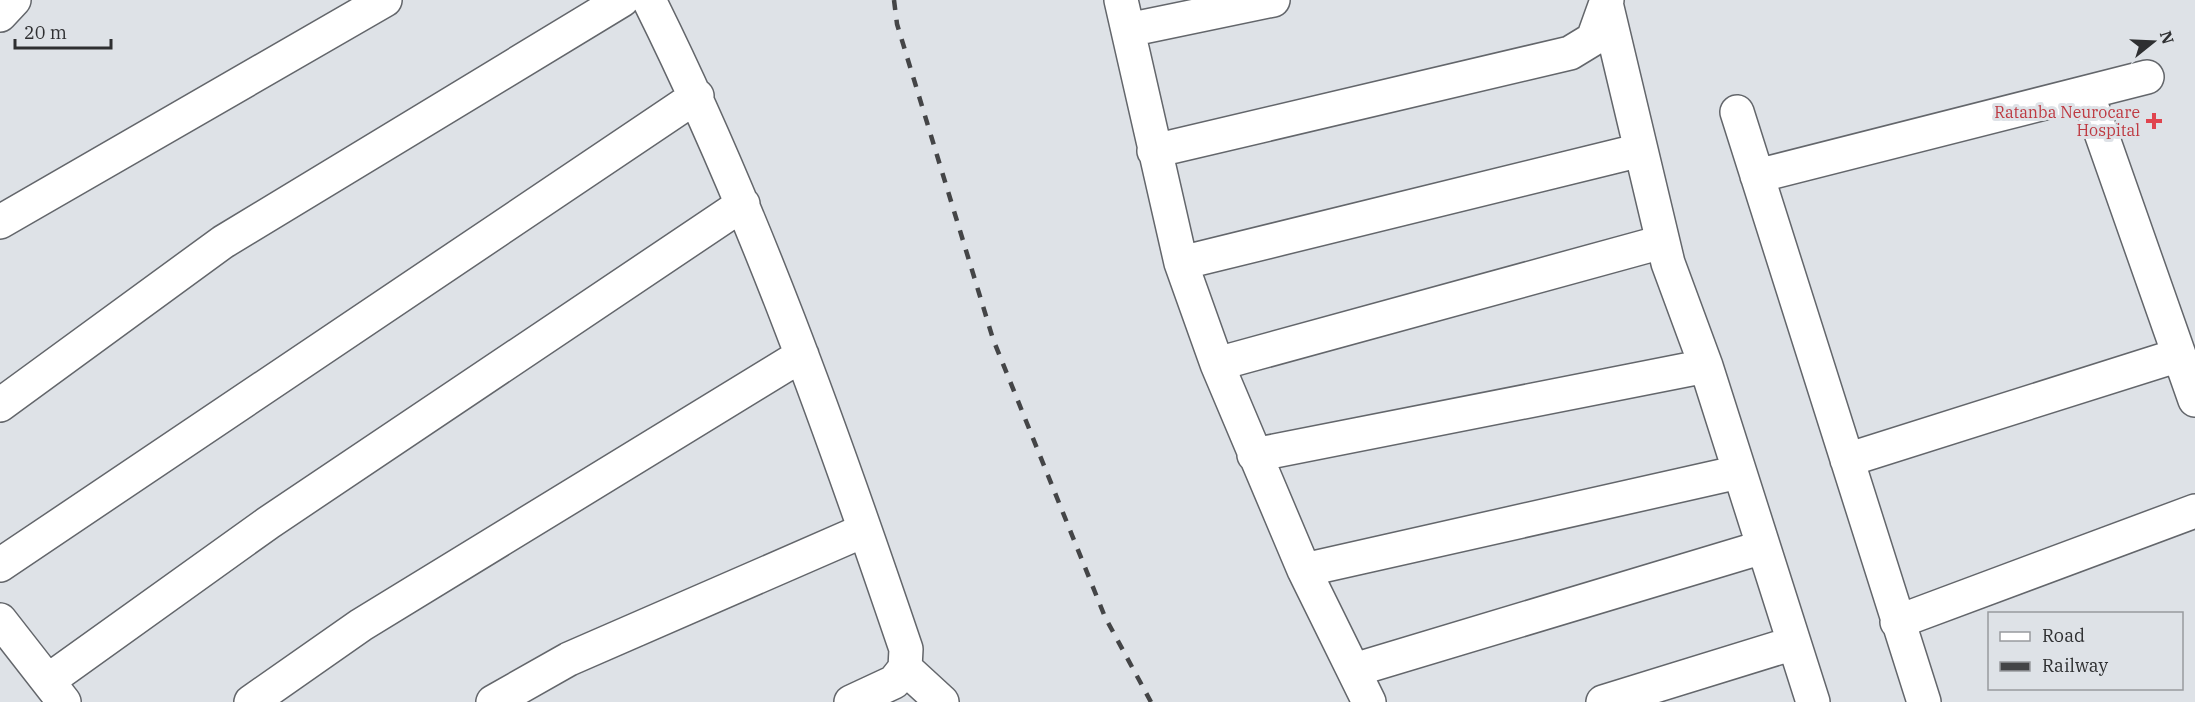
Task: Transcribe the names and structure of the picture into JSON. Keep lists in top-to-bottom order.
{
  "places": {
    "health": ["Ratanba Neurocare Hospital"]
  },
  "legend": ["Road", "Railway"],
  "scale_bar": "20 m",
  "north": "right"
}
